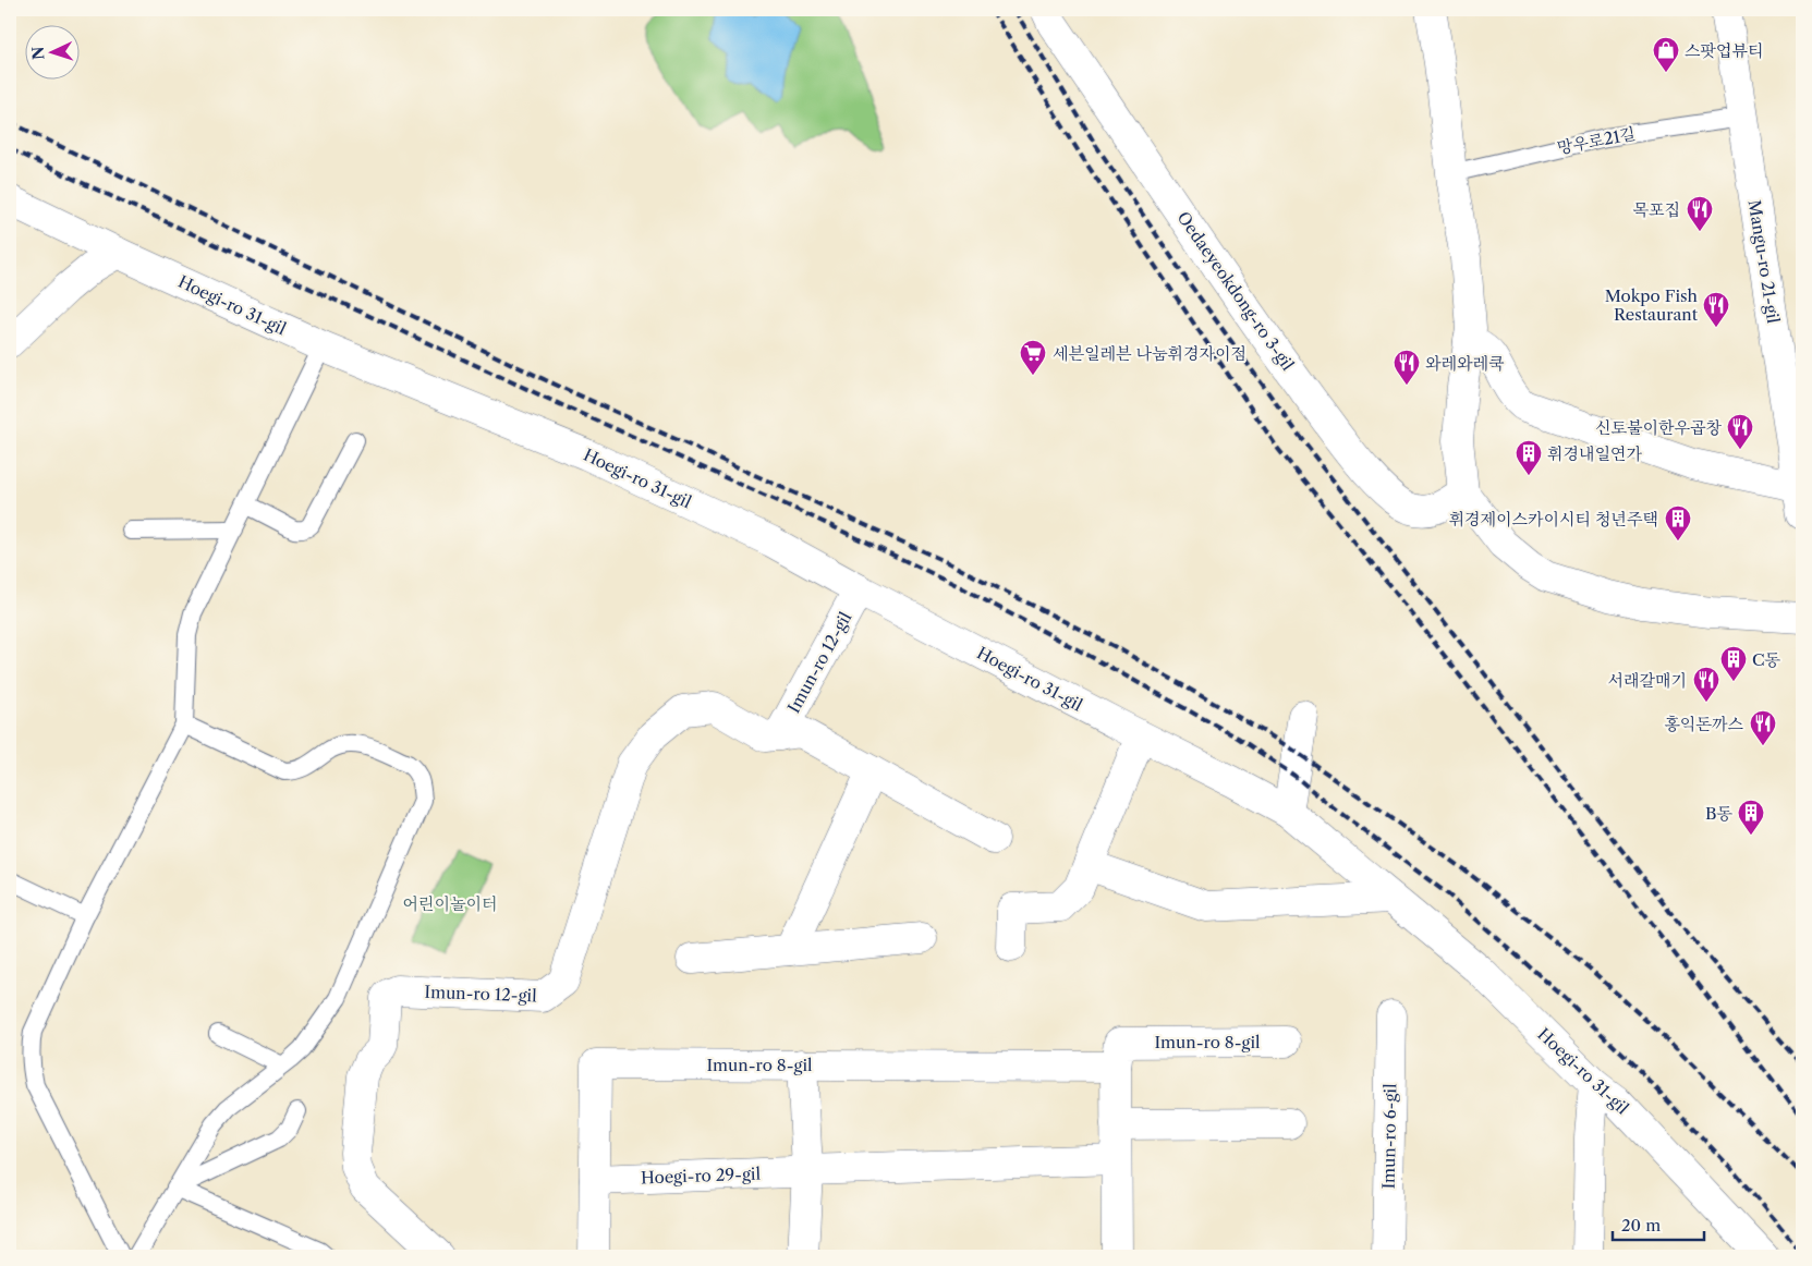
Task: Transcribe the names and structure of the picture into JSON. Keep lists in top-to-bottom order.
{
  "streets": {
    "street": [
      "Mangu-ro 21-gil",
      "Oedaeyeokdong-ro 3-gil",
      "Hoegi-ro 31-gil",
      "Imun-ro 12-gil",
      "Imun-ro 8-gil",
      "Imun-ro 6-gil",
      "Hoegi-ro 29-gil"
    ],
    "lane": ["망우로21길"]
  },
  "crossings": [
    ["망우로21길", "Mangu-ro 21-gil"],
    ["Hoegi-ro 31-gil", "Imun-ro 12-gil"],
    ["Imun-ro 8-gil", "Hoegi-ro 29-gil"]
  ],
  "parks": ["어린이놀이터"],
  "places": {
    "shop": ["스팟업뷰티"],
    "restaurant": [
      "목포집",
      "Mokpo Fish Restaurant",
      "와레와레쿡",
      "신토불이한우곱창",
      "서래갈매기",
      "홍익돈까스"
    ],
    "supermarket": ["세븐일레븐 나눔휘경자이점"],
    "building": [
      "휘경내일연가",
      "휘경제이스카이시티 청년주택",
      "C동",
      "B동"
    ]
  },
  "scale_bar": "20 m",
  "north": "left"
}
